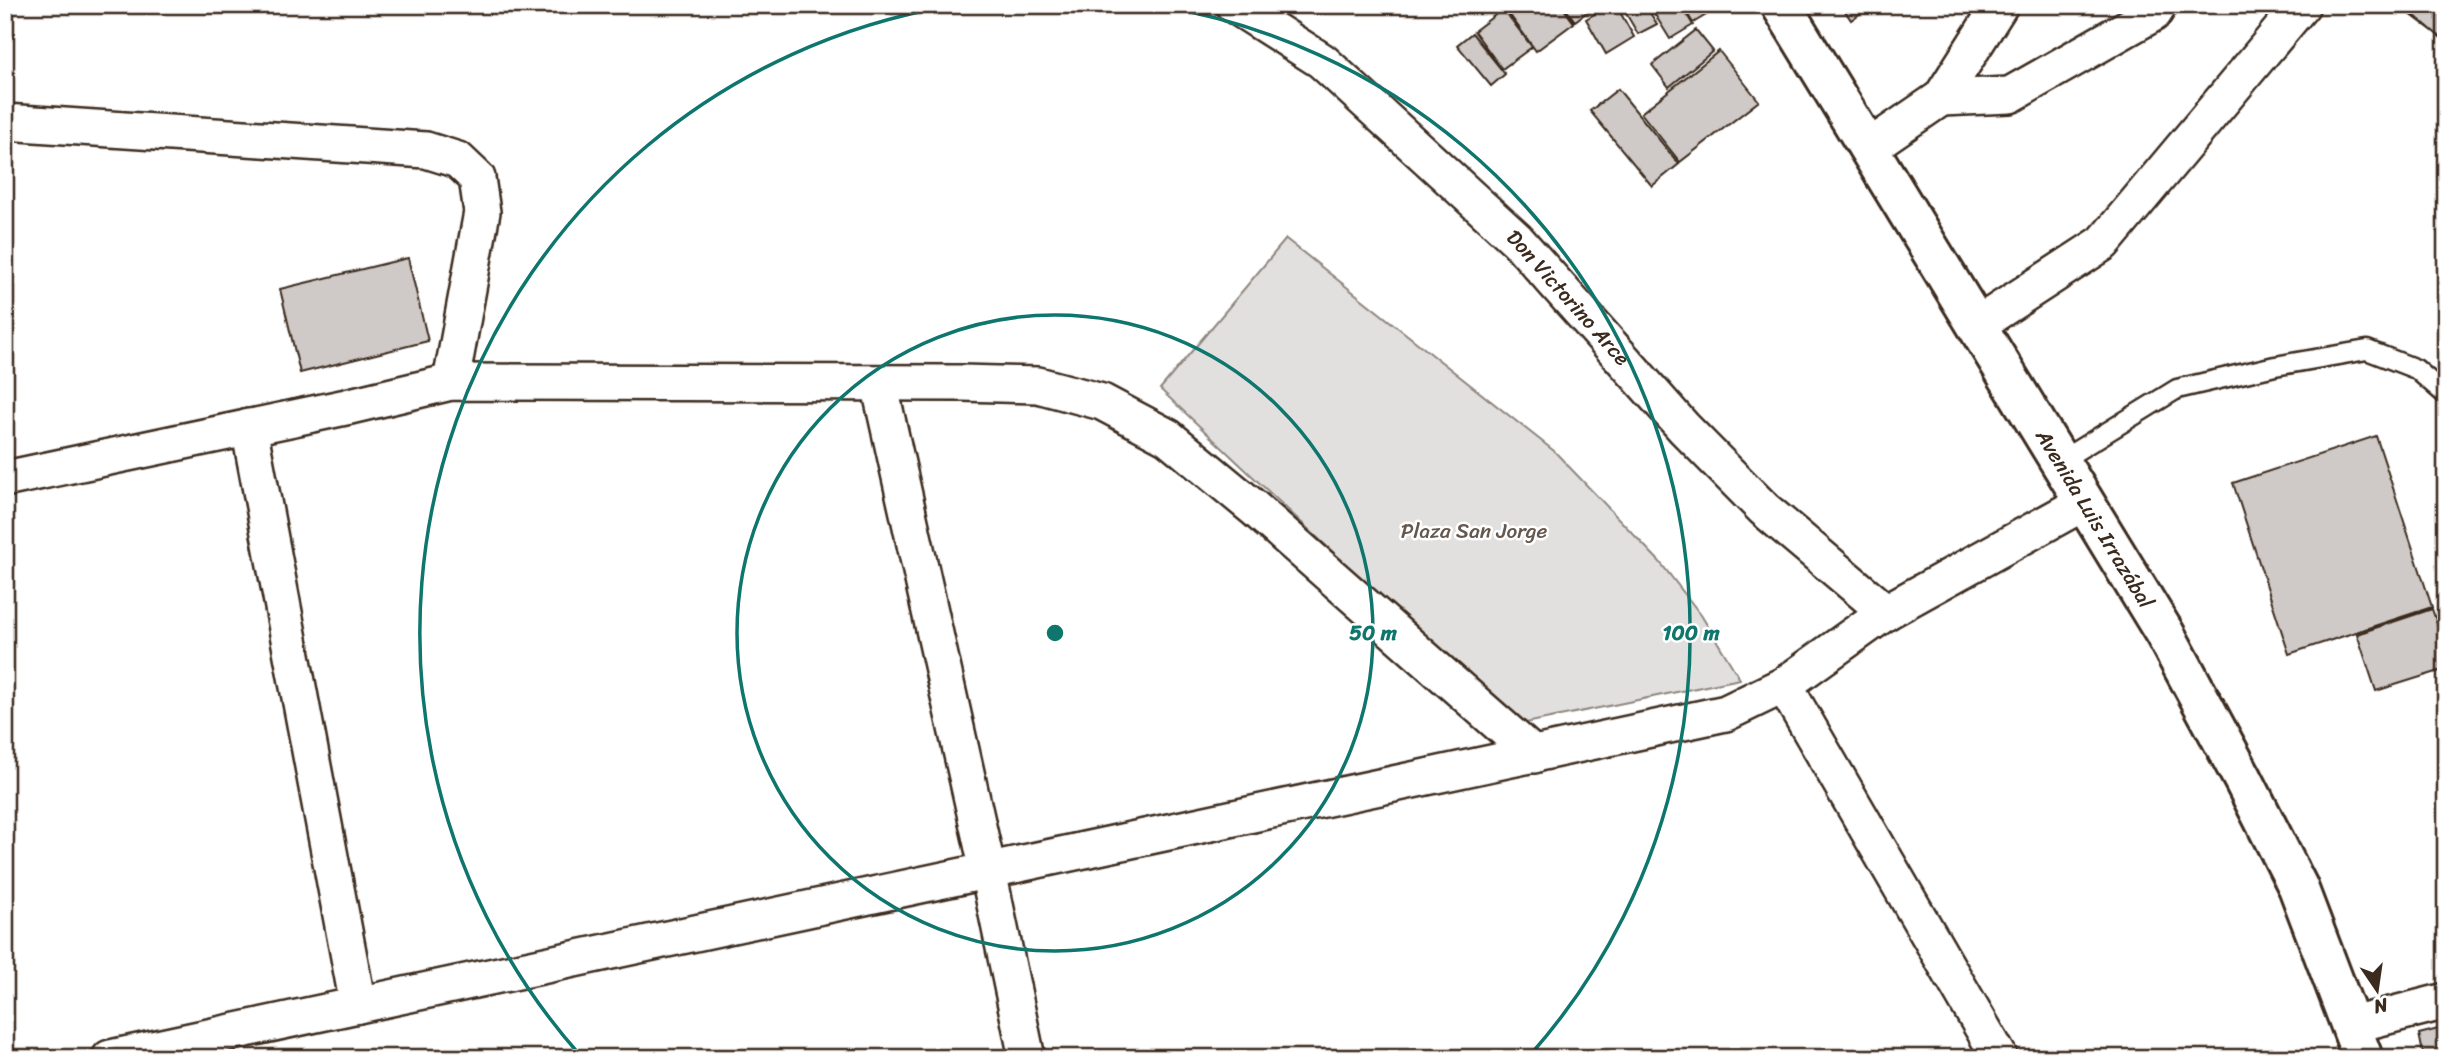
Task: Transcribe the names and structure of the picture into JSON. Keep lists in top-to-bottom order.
{
  "streets": {
    "main road": ["Avenida Luis Irrazábal"],
    "street": ["Don Victorino Arce"]
  },
  "parks": ["Plaza San Jorge"],
  "north": "bottom",
  "rings": ["50 m", "100 m"]
}
